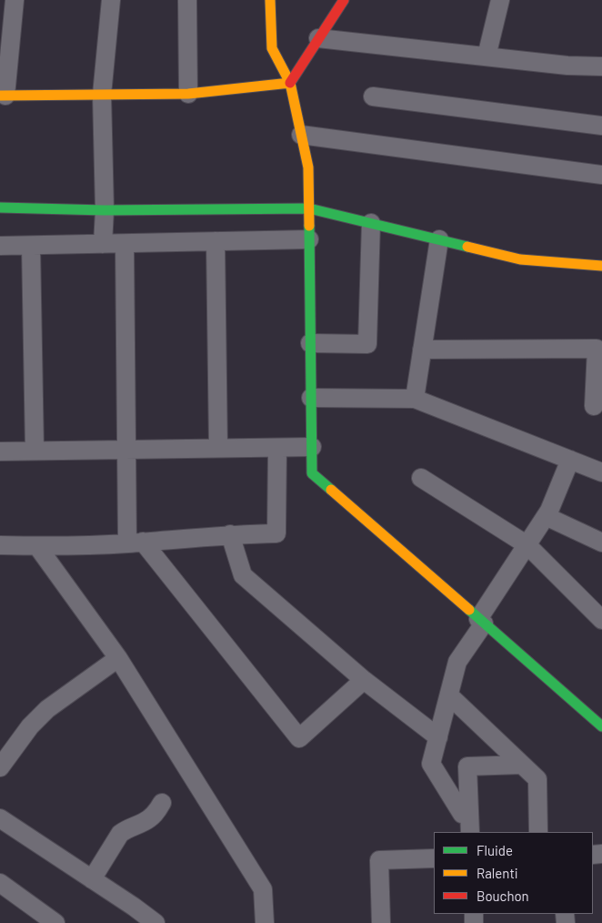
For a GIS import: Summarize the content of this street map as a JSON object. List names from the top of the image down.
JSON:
{
  "legend": ["Fluide", "Ralenti", "Bouchon"]
}
